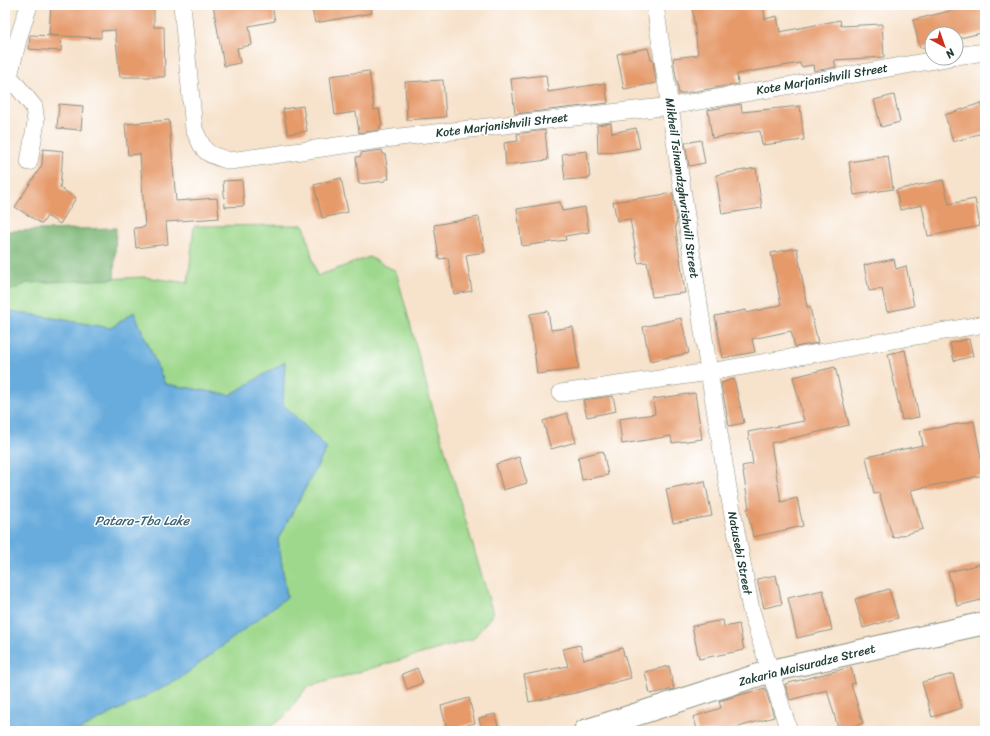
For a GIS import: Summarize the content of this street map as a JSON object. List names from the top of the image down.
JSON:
{
  "streets": {
    "street": [
      "Kote Marjanishvili Street",
      "Mikheil Tsinamdzghvrishvili Street",
      "Natusebi Street",
      "Zakaria Maisuradze Street"
    ]
  },
  "crossings": [
    ["Kote Marjanishvili Street", "Mikheil Tsinamdzghvrishvili Street"],
    ["Mikheil Tsinamdzghvrishvili Street", "Natusebi Street"],
    ["Natusebi Street", "Zakaria Maisuradze Street"]
  ],
  "water": ["Patara-Tba Lake"],
  "north": "bottom right"
}
